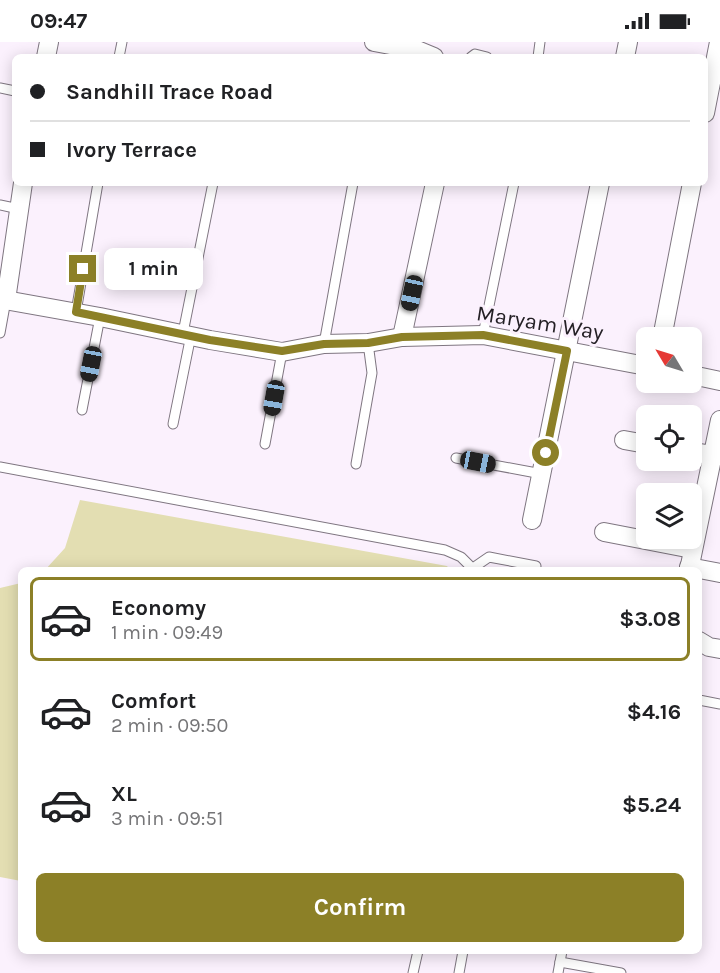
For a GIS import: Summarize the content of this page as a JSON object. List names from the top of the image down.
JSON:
{
  "streets": {
    "street": ["Maryam Way"]
  },
  "north": "top left",
  "page": {
    "status": "09:47",
    "banner": ["Sandhill Trace Road", "Ivory Terrace"],
    "bubble": "1 min",
    "list": [
      {
        "name": "Economy",
        "note": "1 min · 09:49",
        "value": "$3.08"
      },
      {
        "name": "Comfort",
        "note": "2 min · 09:50",
        "value": "$4.16"
      },
      {
        "name": "XL",
        "note": "3 min · 09:51",
        "value": "$5.24"
      }
    ],
    "buttons": "Confirm"
  }
}
